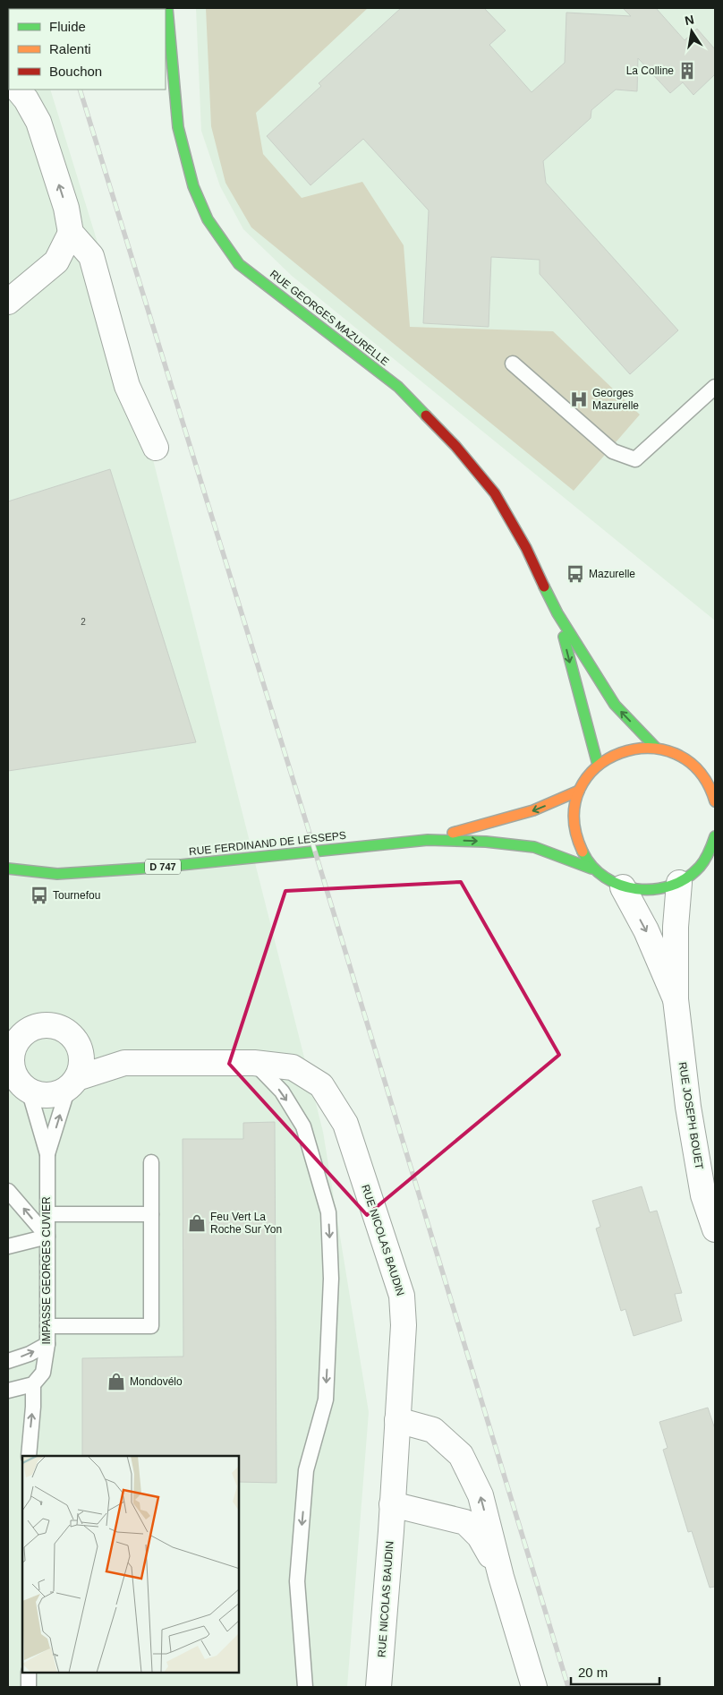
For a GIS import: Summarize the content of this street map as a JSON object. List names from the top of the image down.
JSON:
{
  "streets": {
    "main road": ["RUE GEORGES MAZURELLE", "RUE FERDINAND DE LESSEPS", "D 747"],
    "street": ["RUE JOSEPH BOUET", "RUE NICOLAS BAUDIN"],
    "lane": ["IMPASSE GEORGES CUVIER"]
  },
  "places": {
    "building": ["La Colline"],
    "hospital": ["Georges Mazurelle"],
    "bus stop": ["Mazurelle", "Tournefou"],
    "shop": ["Feu Vert La Roche Sur Yon", "Mondovélo"]
  },
  "house_numbers": ["2"],
  "legend": ["Fluide", "Ralenti", "Bouchon"],
  "scale_bar": "20 m",
  "north": "top"
}
